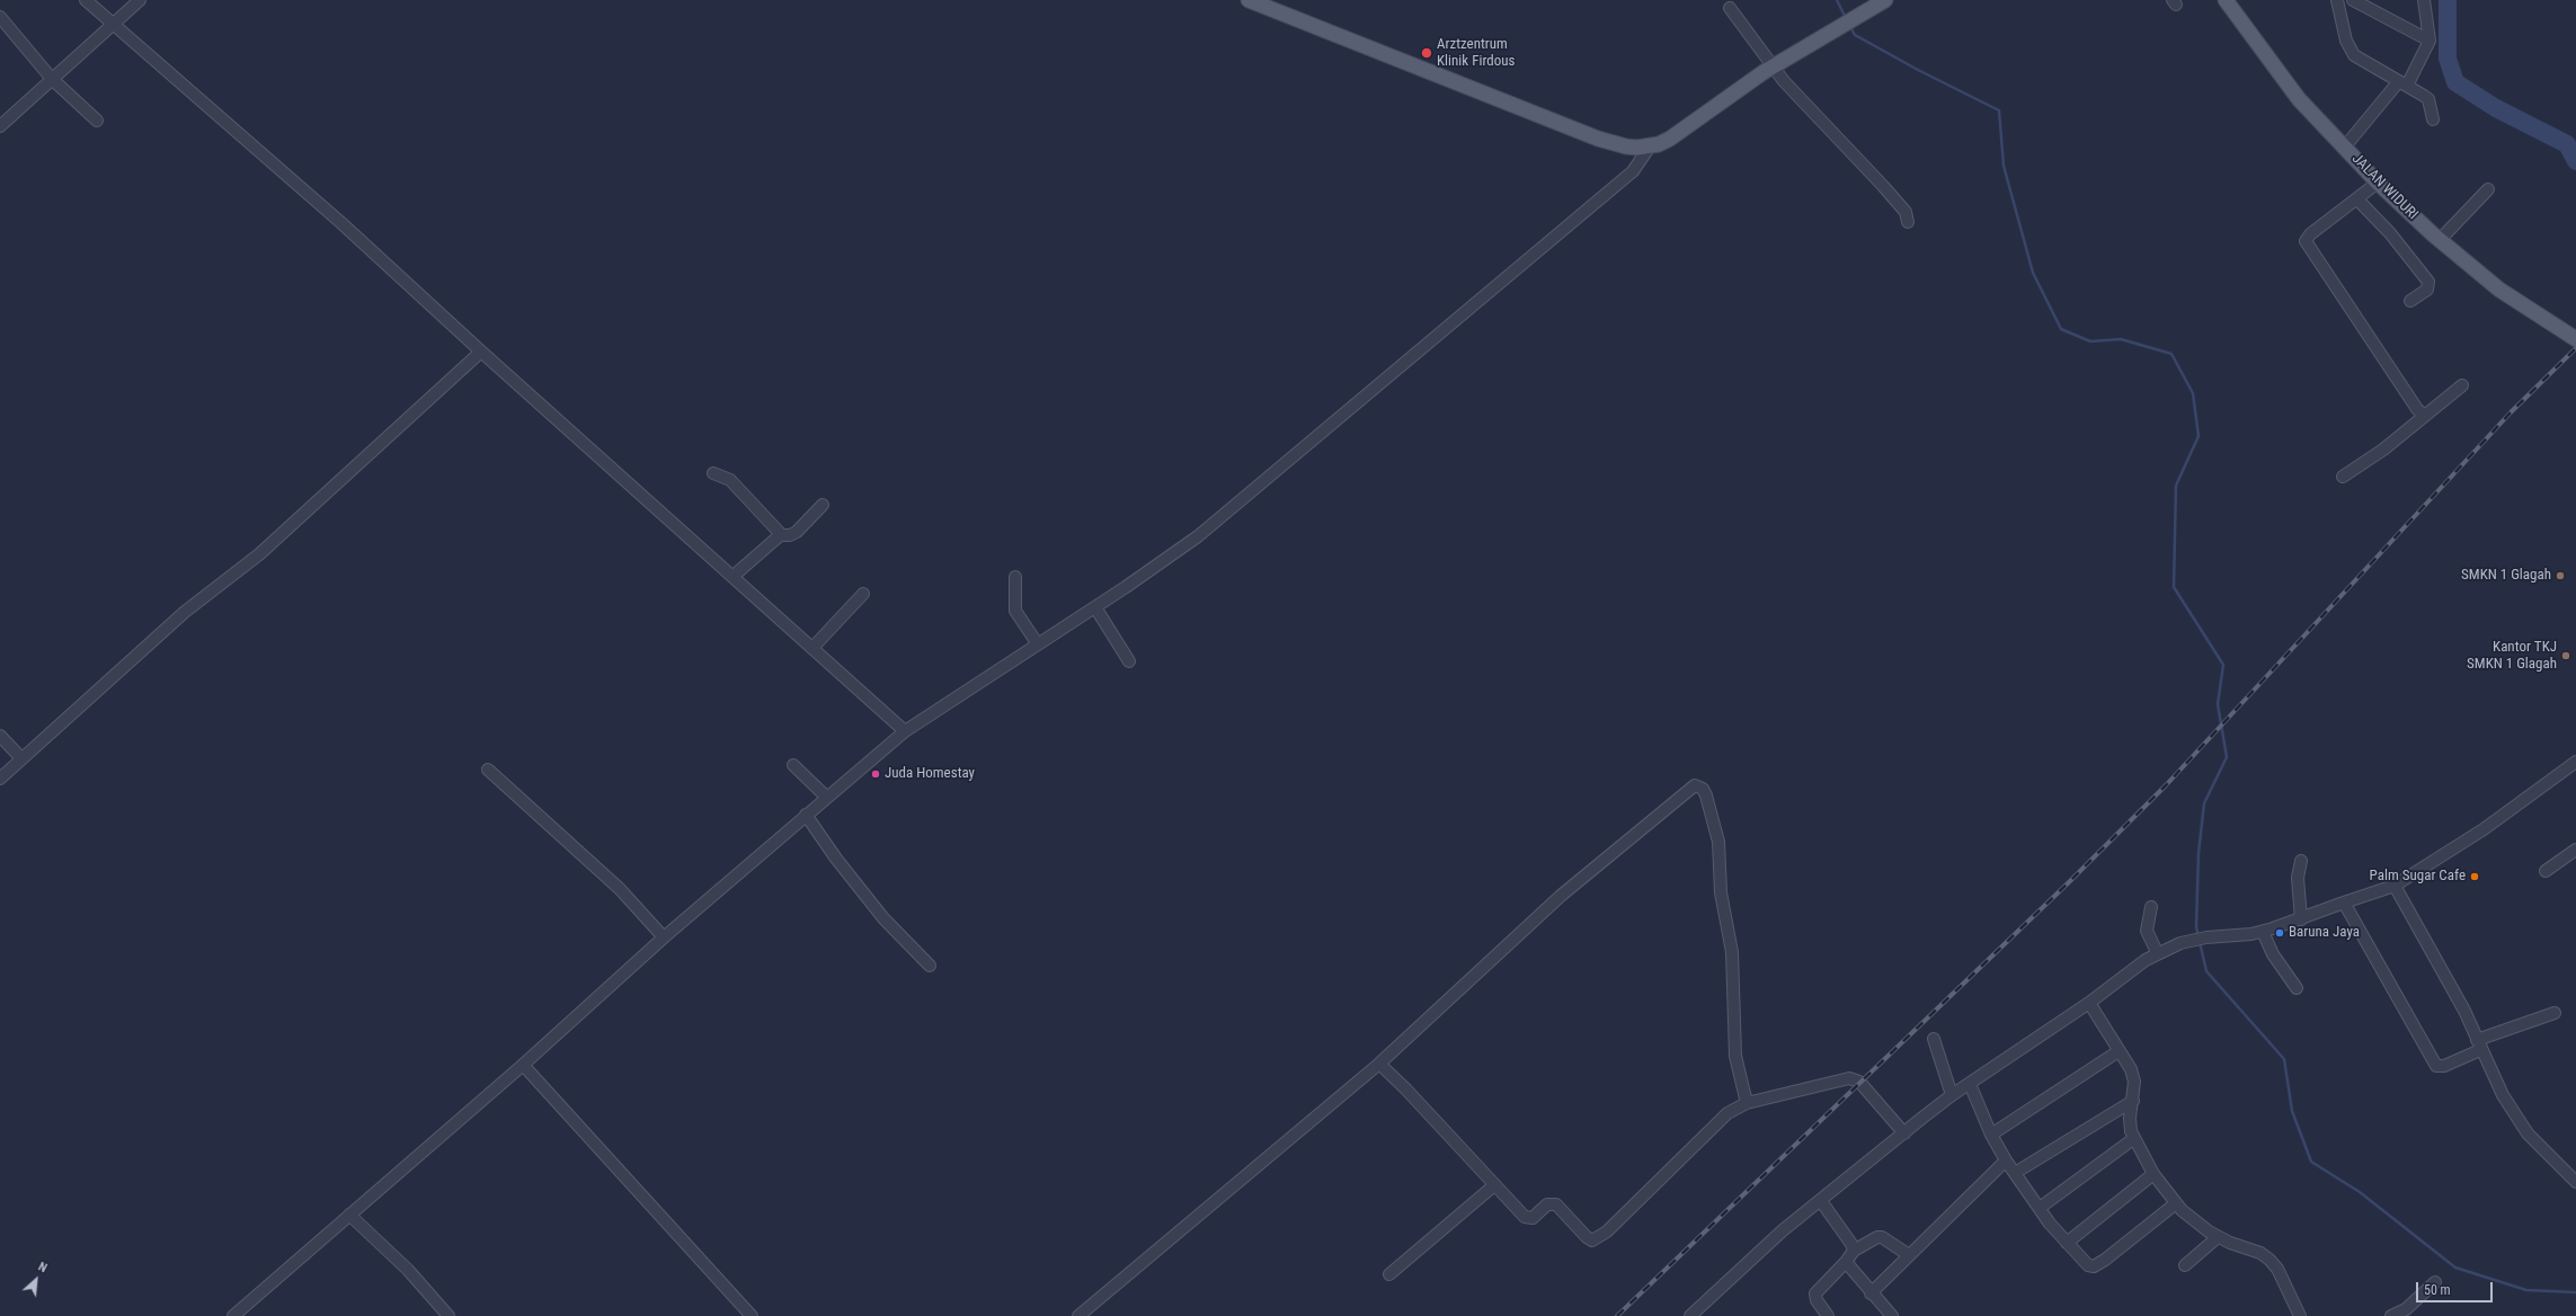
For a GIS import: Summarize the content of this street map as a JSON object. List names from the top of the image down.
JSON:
{
  "streets": {
    "main road": ["JALAN WIDURI"]
  },
  "places": [
    "Arztzentrum Klinik Firdous",
    "SMKN 1 Glagah",
    "Kantor TKJ SMKN 1 Glagah",
    "Juda Homestay",
    "Palm Sugar Cafe",
    "Baruna Jaya"
  ],
  "scale_bar": "50 m",
  "north": "top right"
}
